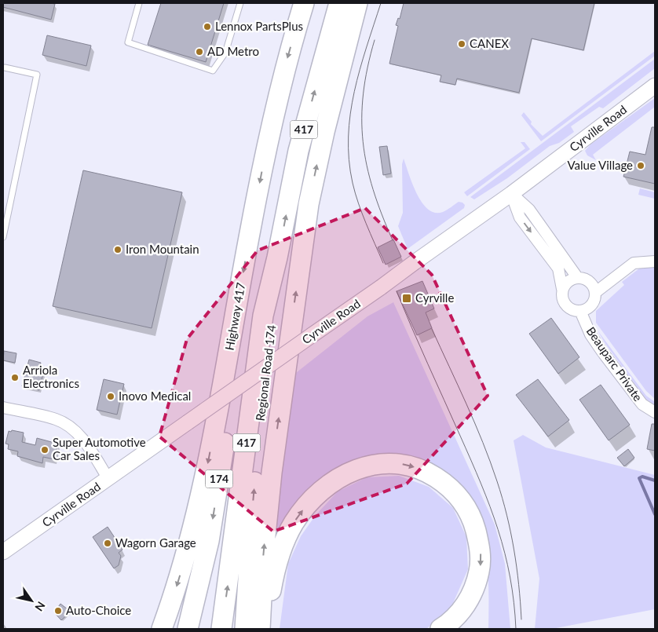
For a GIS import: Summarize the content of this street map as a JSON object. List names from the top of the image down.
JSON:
{
  "streets": {
    "highway": [
      "417",
      "Highway 417",
      "Regional Road 174",
      "174"
    ],
    "main road": ["Cyrville Road"],
    "street": ["Beauparc Private"]
  },
  "crossings": [
    ["417", "Regional Road 174"],
    ["Highway 417", "174"]
  ],
  "places": {
    "other": [
      "Lennox PartsPlus",
      "CANEX",
      "AD Metro",
      "Value Village",
      "Iron Mountain",
      "Arriola Electronics",
      "Inovo Medical",
      "Super Automotive Car Sales",
      "Wagorn Garage",
      "Auto-Choice"
    ],
    "transit": ["Cyrville"]
  },
  "north": "bottom right"
}
